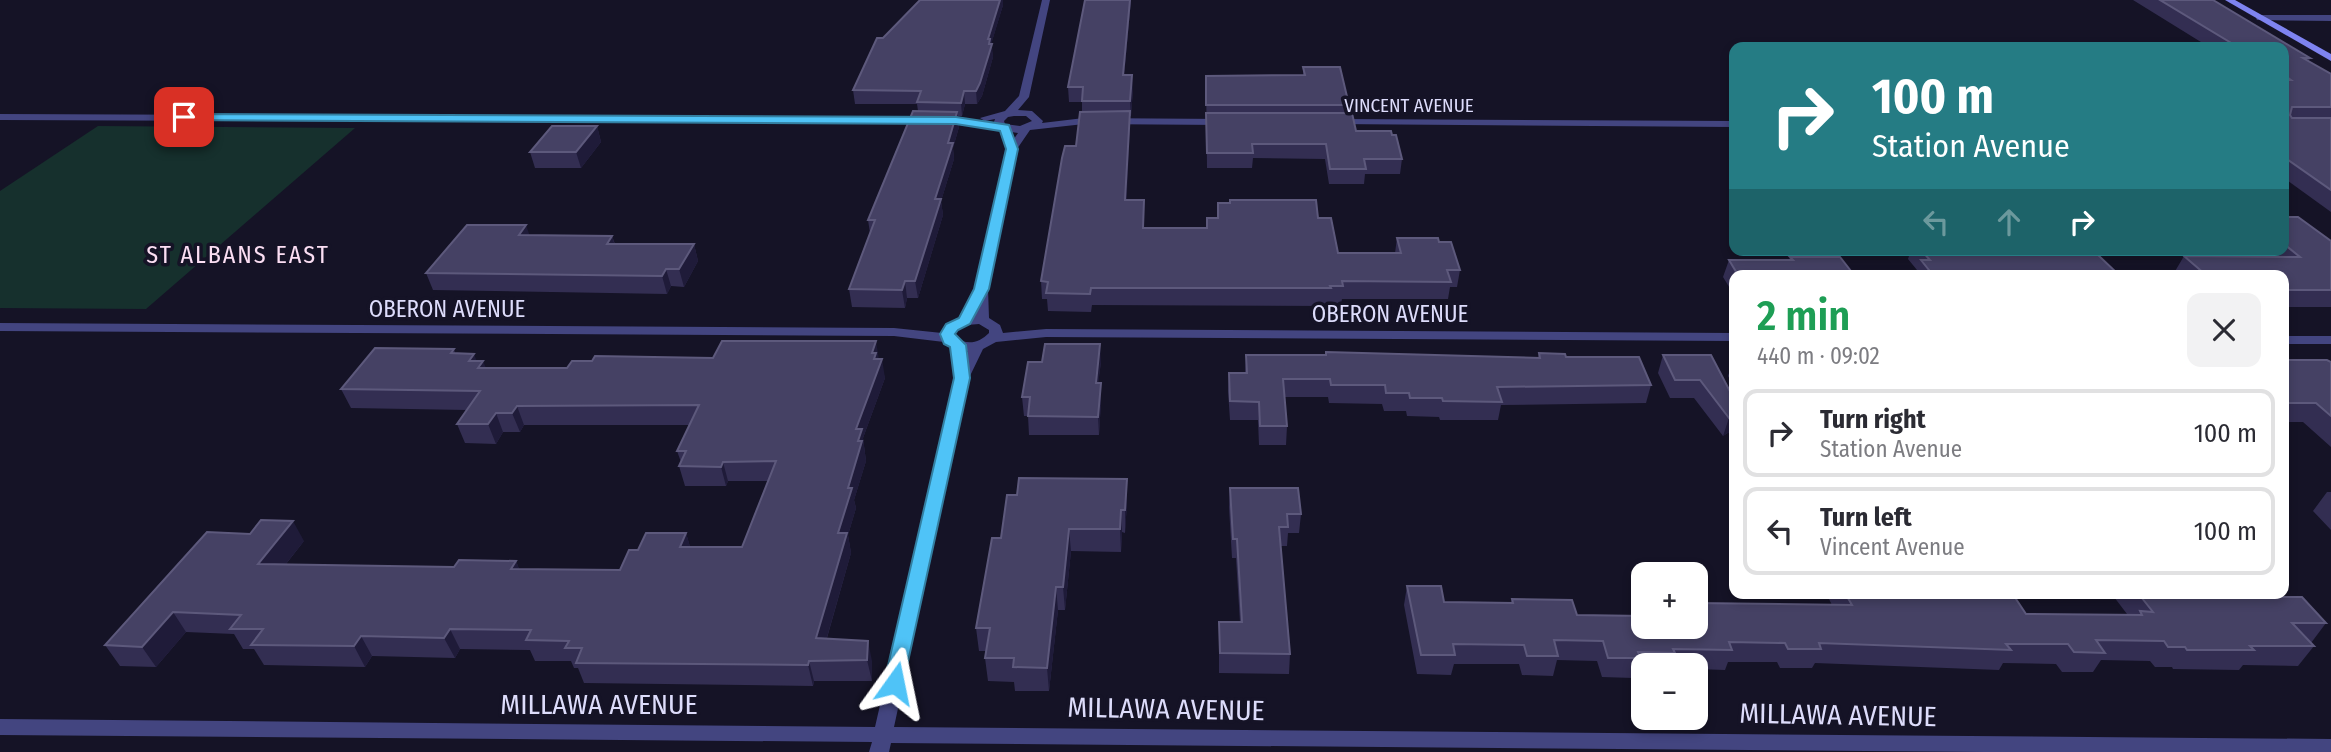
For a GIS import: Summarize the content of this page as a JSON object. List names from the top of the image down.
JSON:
{
  "streets": {
    "street": ["VINCENT AVENUE", "OBERON AVENUE", "MILLAWA AVENUE"]
  },
  "districts": ["ST ALBANS EAST"],
  "page": {
    "turn": ["100 m", "Station Avenue"],
    "heading": ["2 min", "440 m · 09:02"],
    "list": [
      {
        "name": "Turn right",
        "note": "Station Avenue",
        "value": "100 m"
      },
      {
        "name": "Turn left",
        "note": "Vincent Avenue",
        "value": "100 m"
      }
    ],
    "map_buttons": ["+", "−"]
  }
}
